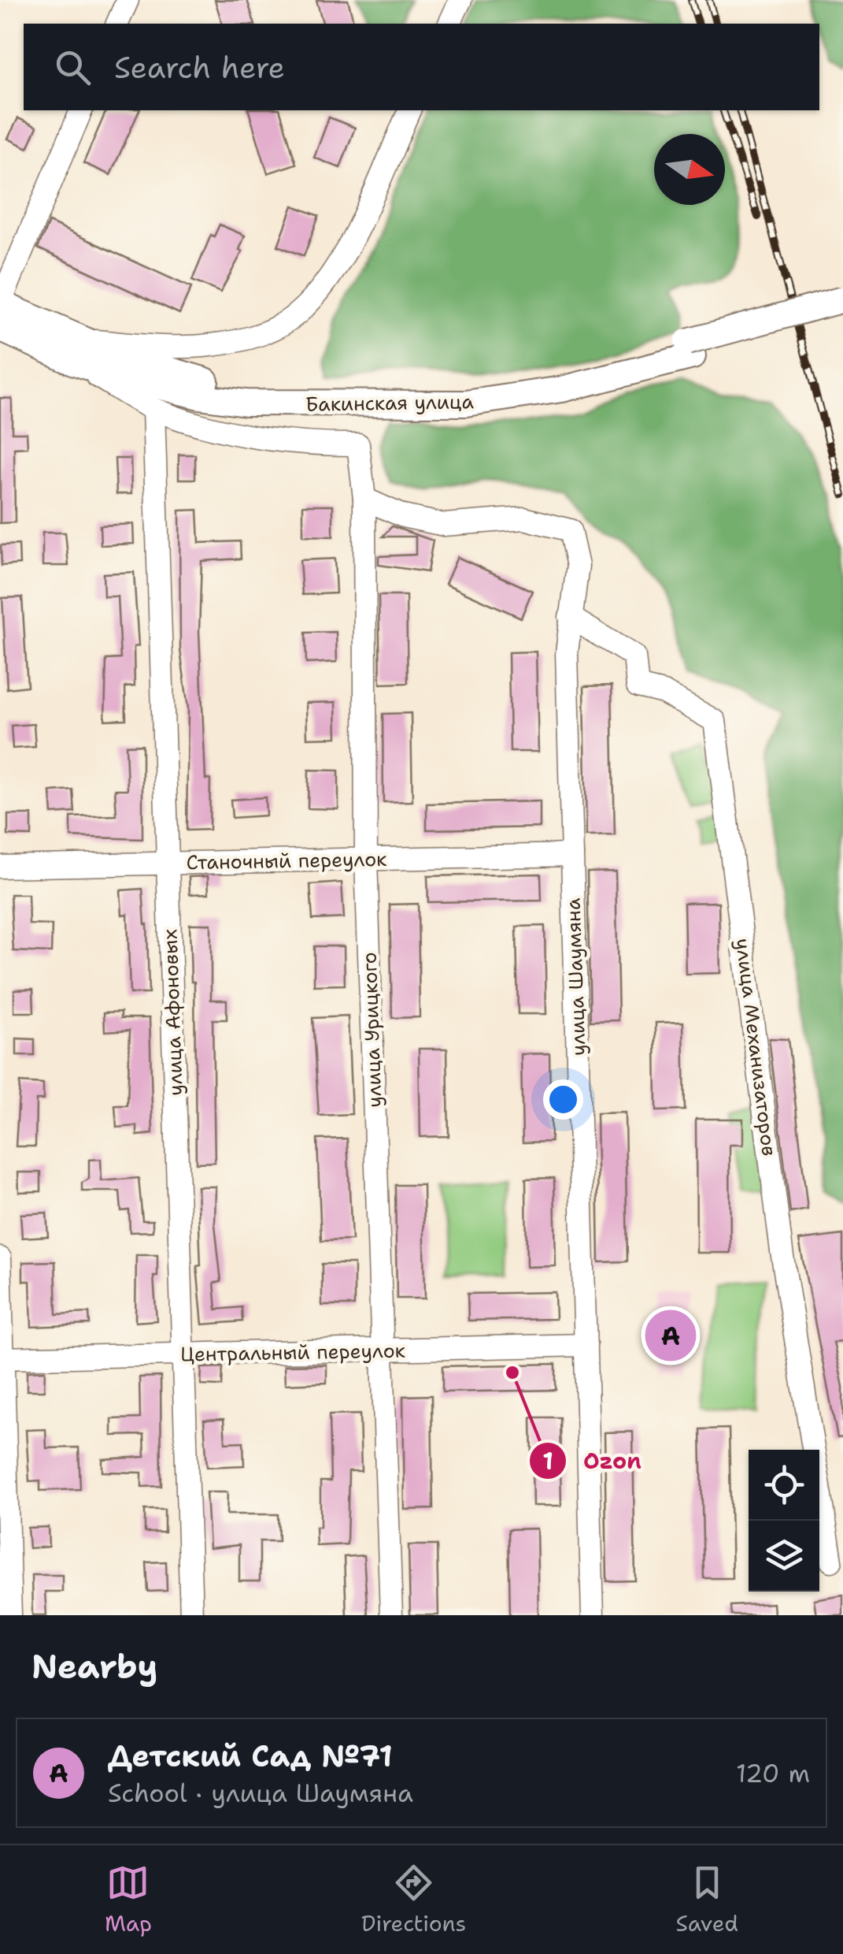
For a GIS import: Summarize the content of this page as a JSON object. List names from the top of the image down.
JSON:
{
  "streets": {
    "main road": ["Бакинская улица"],
    "street": [
      "Станочный переулок",
      "улица Шаумяна",
      "улица Афоновых",
      "улица Урицкого",
      "улица Механизаторов",
      "Центральный переулок"
    ]
  },
  "crossings": [
    ["Станочный переулок", "улица Шаумяна"],
    ["Станочный переулок", "улица Афоновых"],
    ["Станочный переулок", "улица Урицкого"],
    ["улица Шаумяна", "улица Урицкого"],
    ["улица Шаумяна", "улица Механизаторов"],
    ["улица Шаумяна", "Центральный переулок"],
    ["улица Афоновых", "улица Урицкого"],
    ["улица Афоновых", "Центральный переулок"],
    ["улица Урицкого", "Центральный переулок"]
  ],
  "places": ["Ozon"],
  "north": "right",
  "page": {
    "search": "Search here",
    "pins": "A",
    "heading": "Nearby",
    "list": [
      {
        "mark": "A",
        "name": "Детский Сад №71",
        "note": "School · улица Шаумяна",
        "value": "120 m"
      }
    ],
    "nav": ["Map", "Directions", "Saved"]
  }
}
